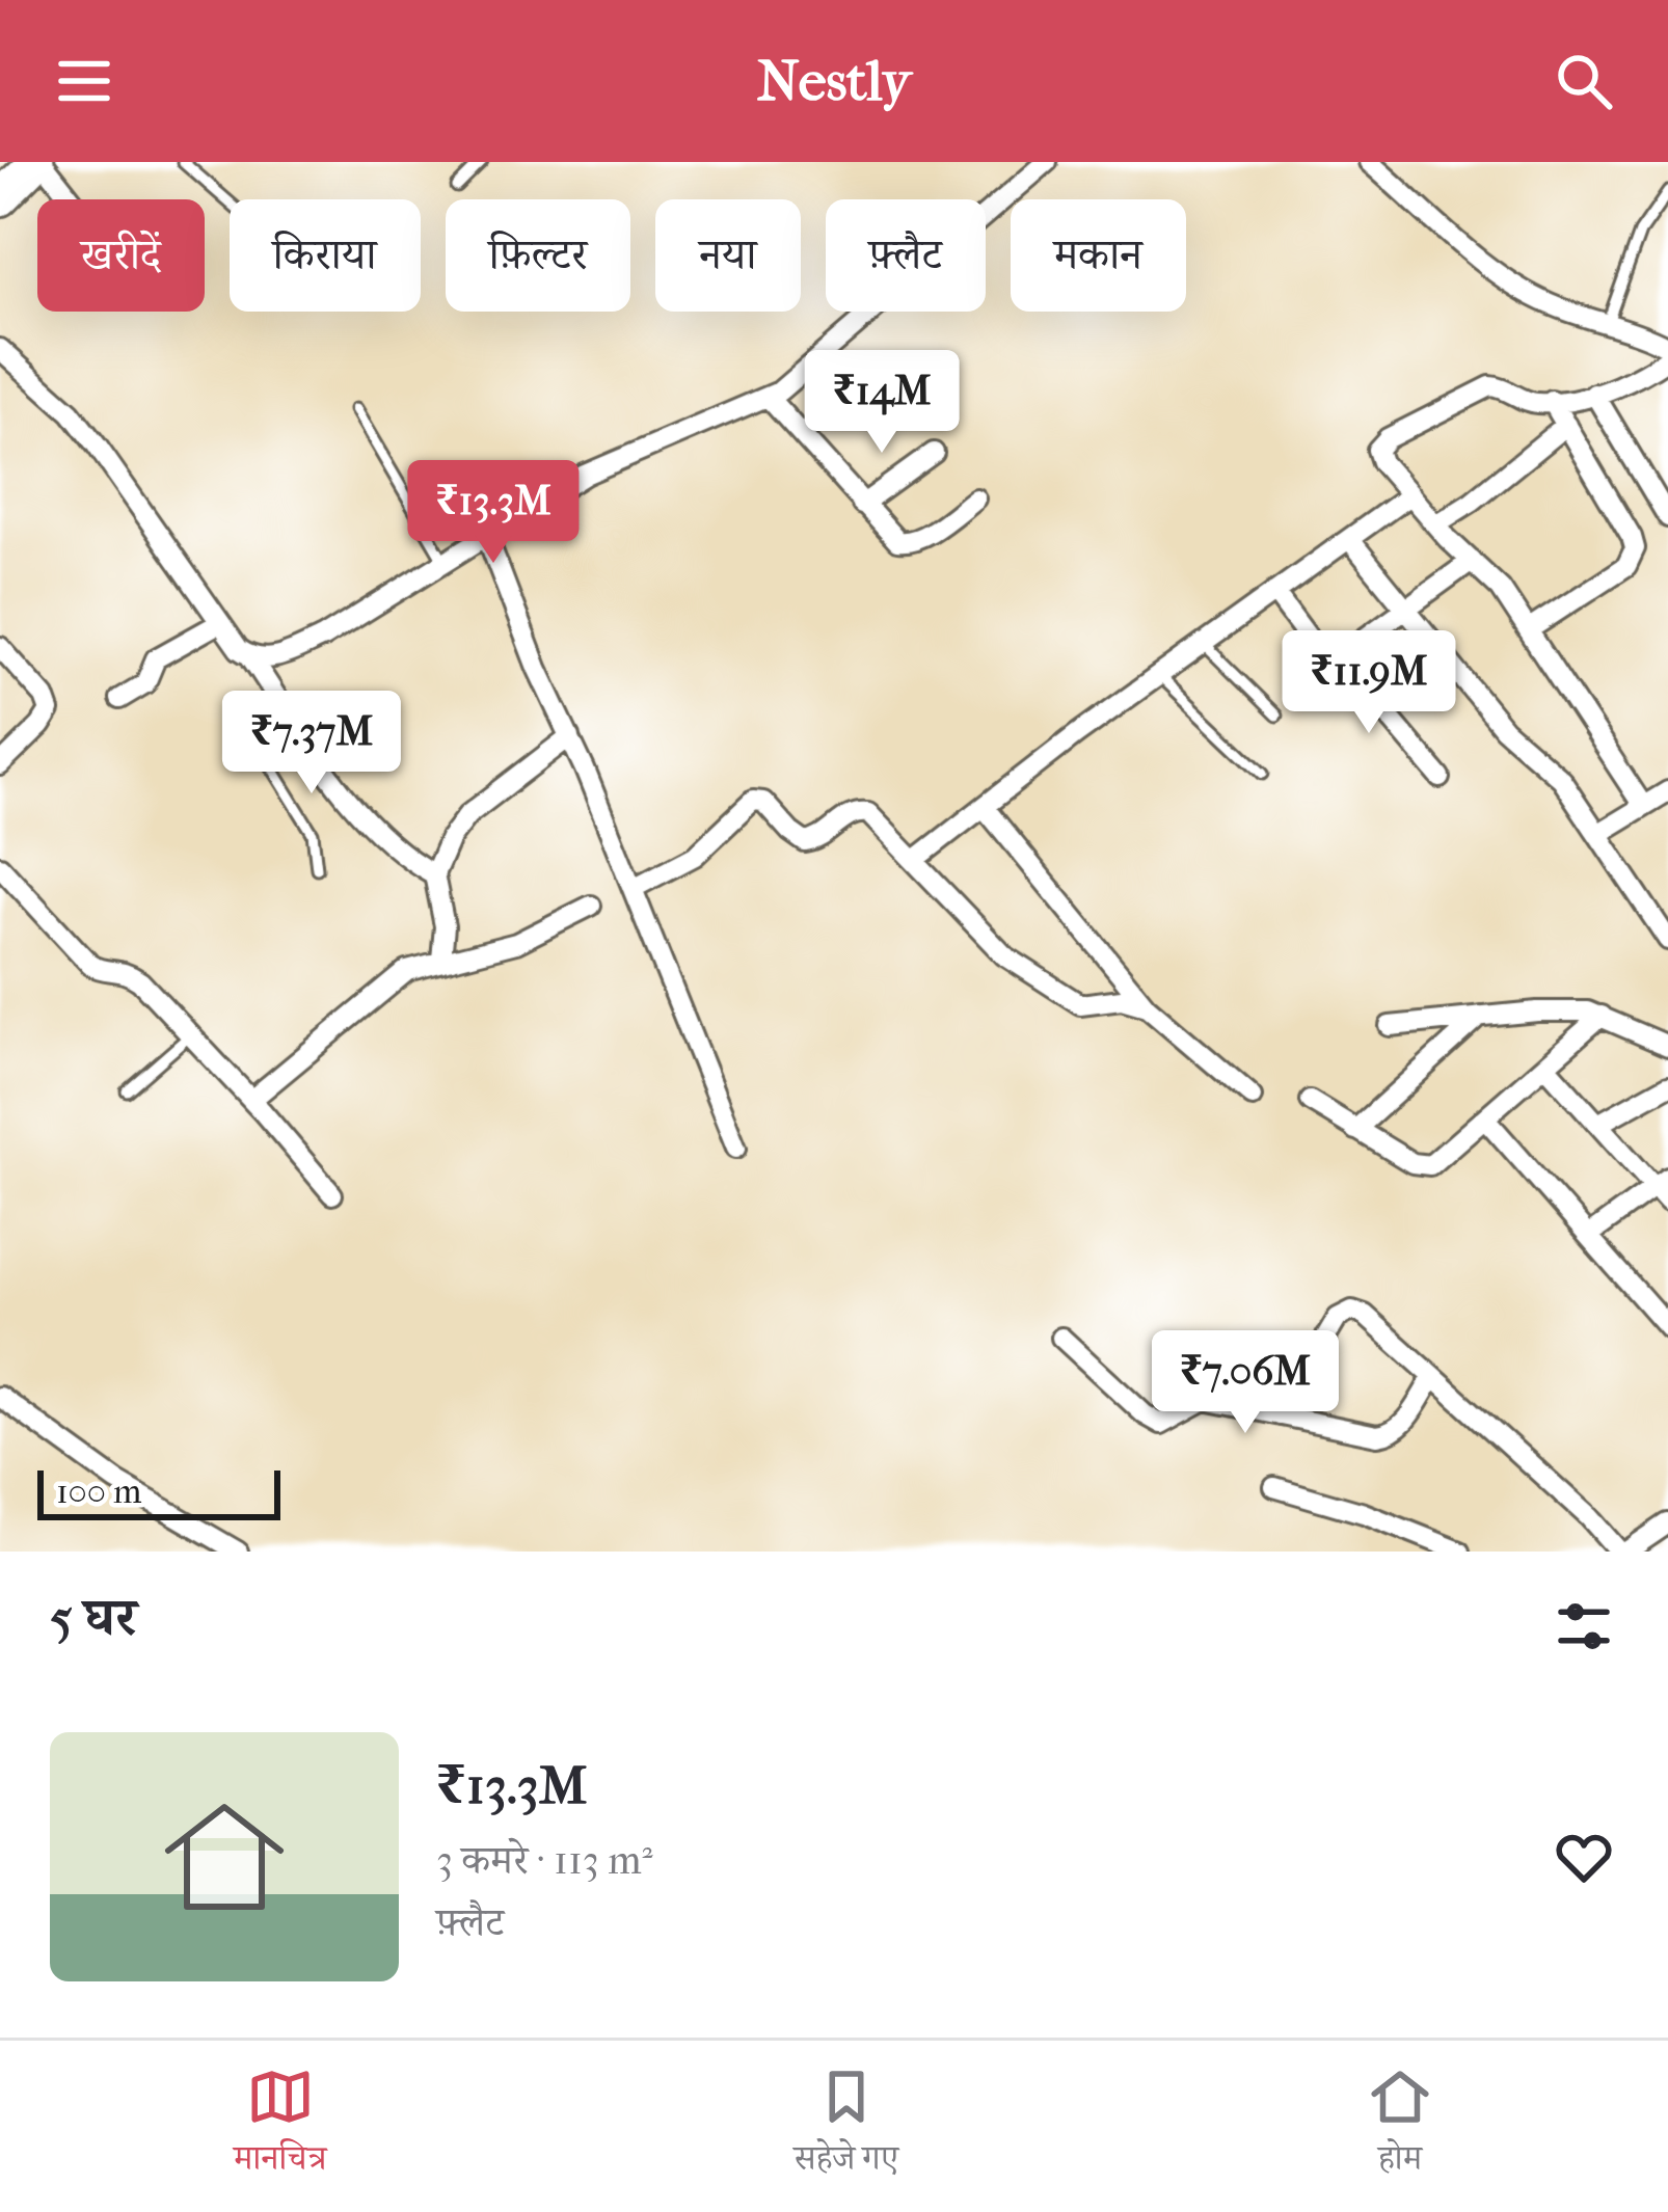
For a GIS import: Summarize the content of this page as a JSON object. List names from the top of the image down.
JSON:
{
  "scale_bar": "100 m",
  "page": {
    "header": "Nestly",
    "chip": [
      "खरीदें",
      "किराया",
      "फ़िल्टर",
      "नया",
      "फ़्लैट",
      "मकान"
    ],
    "price": [
      "₹14M",
      "₹13.3M",
      "₹11.9M",
      "₹7.37M",
      "₹7.06M"
    ],
    "scale": "100 m",
    "heading": "5 घर",
    "list": [
      {
        "name": "₹13.3M",
        "note": "3 कमरे · 113 m² · फ़्लैट"
      }
    ],
    "tabs": ["मानचित्र", "सहेजे गए", "होम"]
  }
}
